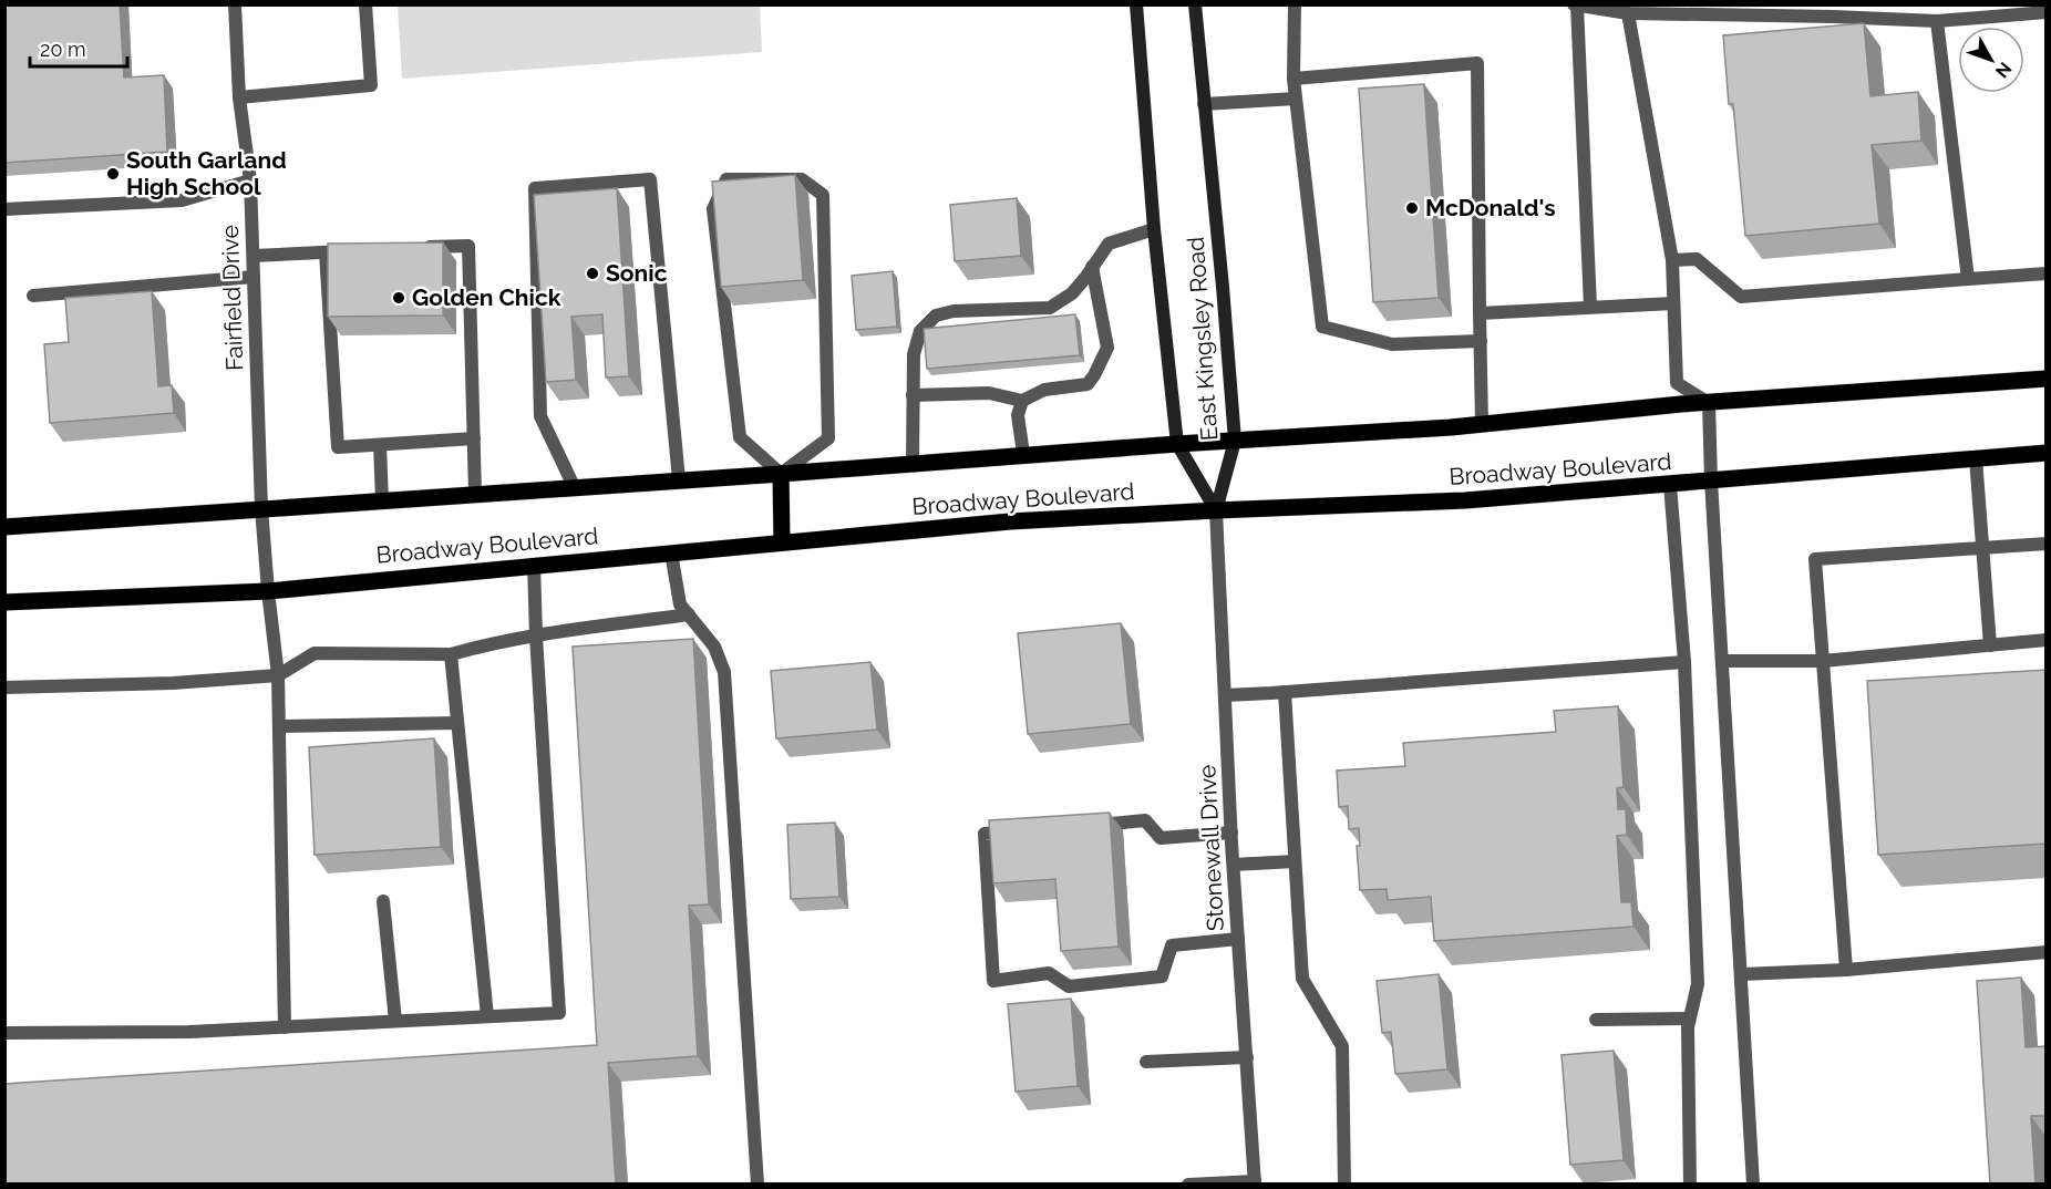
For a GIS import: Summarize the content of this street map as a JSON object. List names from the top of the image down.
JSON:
{
  "streets": {
    "main road": ["East Kingsley Road", "Broadway Boulevard"],
    "street": ["Fairfield Drive", "Stonewall Drive"]
  },
  "crossings": [
    ["Fairfield Drive", "Broadway Boulevard"],
    ["East Kingsley Road", "Broadway Boulevard"],
    ["East Kingsley Road", "Stonewall Drive"],
    ["Broadway Boulevard", "Stonewall Drive"]
  ],
  "places": [
    "South Garland High School",
    "McDonald's",
    "Sonic",
    "Golden Chick"
  ],
  "scale_bar": "20 m",
  "north": "bottom right"
}
